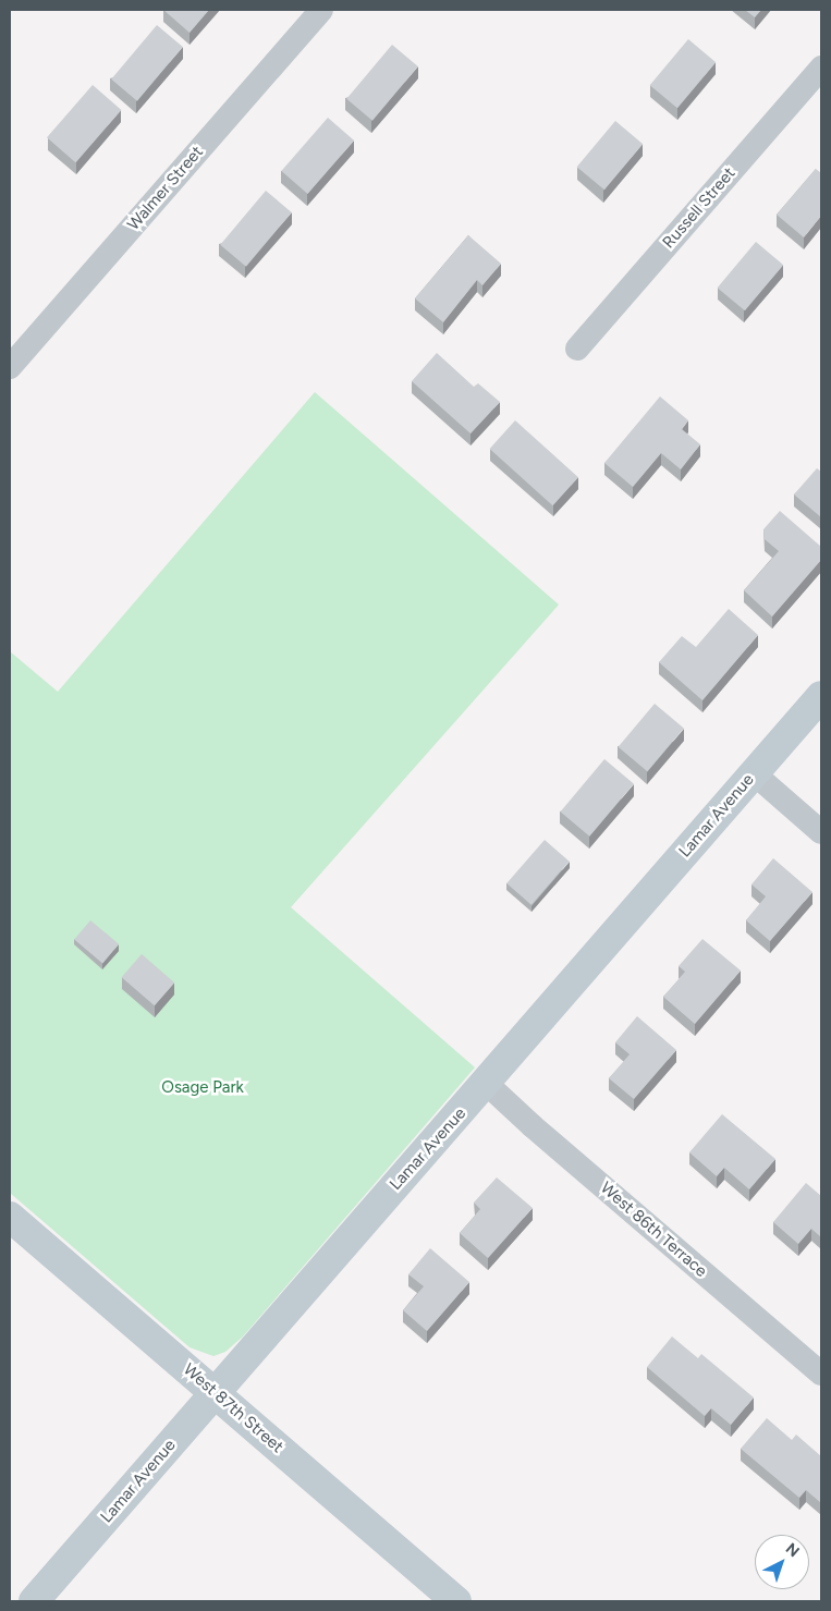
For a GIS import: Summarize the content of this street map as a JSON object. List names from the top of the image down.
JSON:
{
  "streets": {
    "street": [
      "Walmer Street",
      "Russell Street",
      "Lamar Avenue",
      "West 86th Terrace",
      "West 87th Street"
    ]
  },
  "crossings": [
    ["Lamar Avenue", "West 86th Terrace"],
    ["Lamar Avenue", "West 87th Street"]
  ],
  "parks": ["Osage Park"],
  "north": "top right"
}
